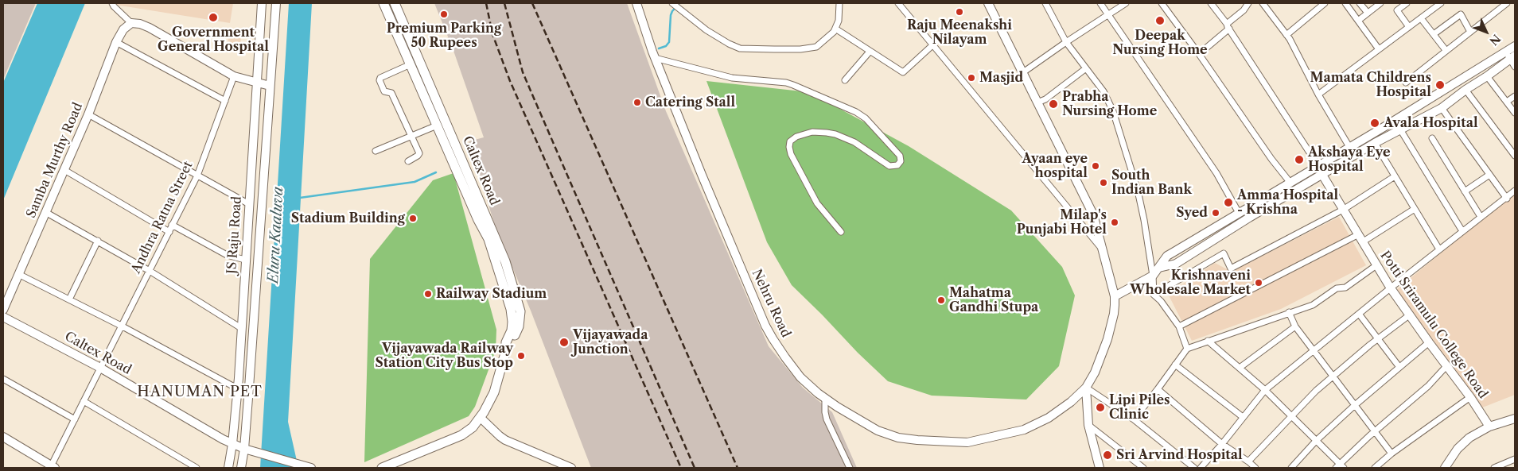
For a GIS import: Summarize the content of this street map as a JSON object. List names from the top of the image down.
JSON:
{
  "streets": {
    "main road": ["Caltex Road"],
    "street": [
      "Samba Murthy Road",
      "Andhra Ratna Street",
      "JS Raju Road",
      "Nehru Road",
      "Potti Sriramulu College Road"
    ]
  },
  "crossings": [
    ["Caltex Road", "Andhra Ratna Street"],
    ["Caltex Road", "JS Raju Road"]
  ],
  "districts": ["HANUMAN PET"],
  "water": ["Eluru Kaaluva"],
  "places": [
    "Raju Meenakshi Nilayam",
    "Premium Parking 50 Rupees",
    "Government General Hospital",
    "Deepak Nursing Home",
    "Masjid",
    "Mamata Childrens Hospital",
    "Catering Stall",
    "Prabha Nursing Home",
    "Avala Hospital",
    "Akshaya Eye Hospital",
    "Ayaan eye hospital",
    "South Indian Bank",
    "Amma Hospital - Krishna",
    "Syed",
    "Stadium Building",
    "Milap's Punjabi Hotel",
    "Krishnaveni Wholesale Market",
    "Railway Stadium",
    "Mahatma Gandhi Stupa",
    "Vijayawada Junction",
    "Vijayawada Railway Station City Bus Stop",
    "Lipi Piles Clinic",
    "Sri Arvind Hospital"
  ],
  "north": "bottom right"
}
